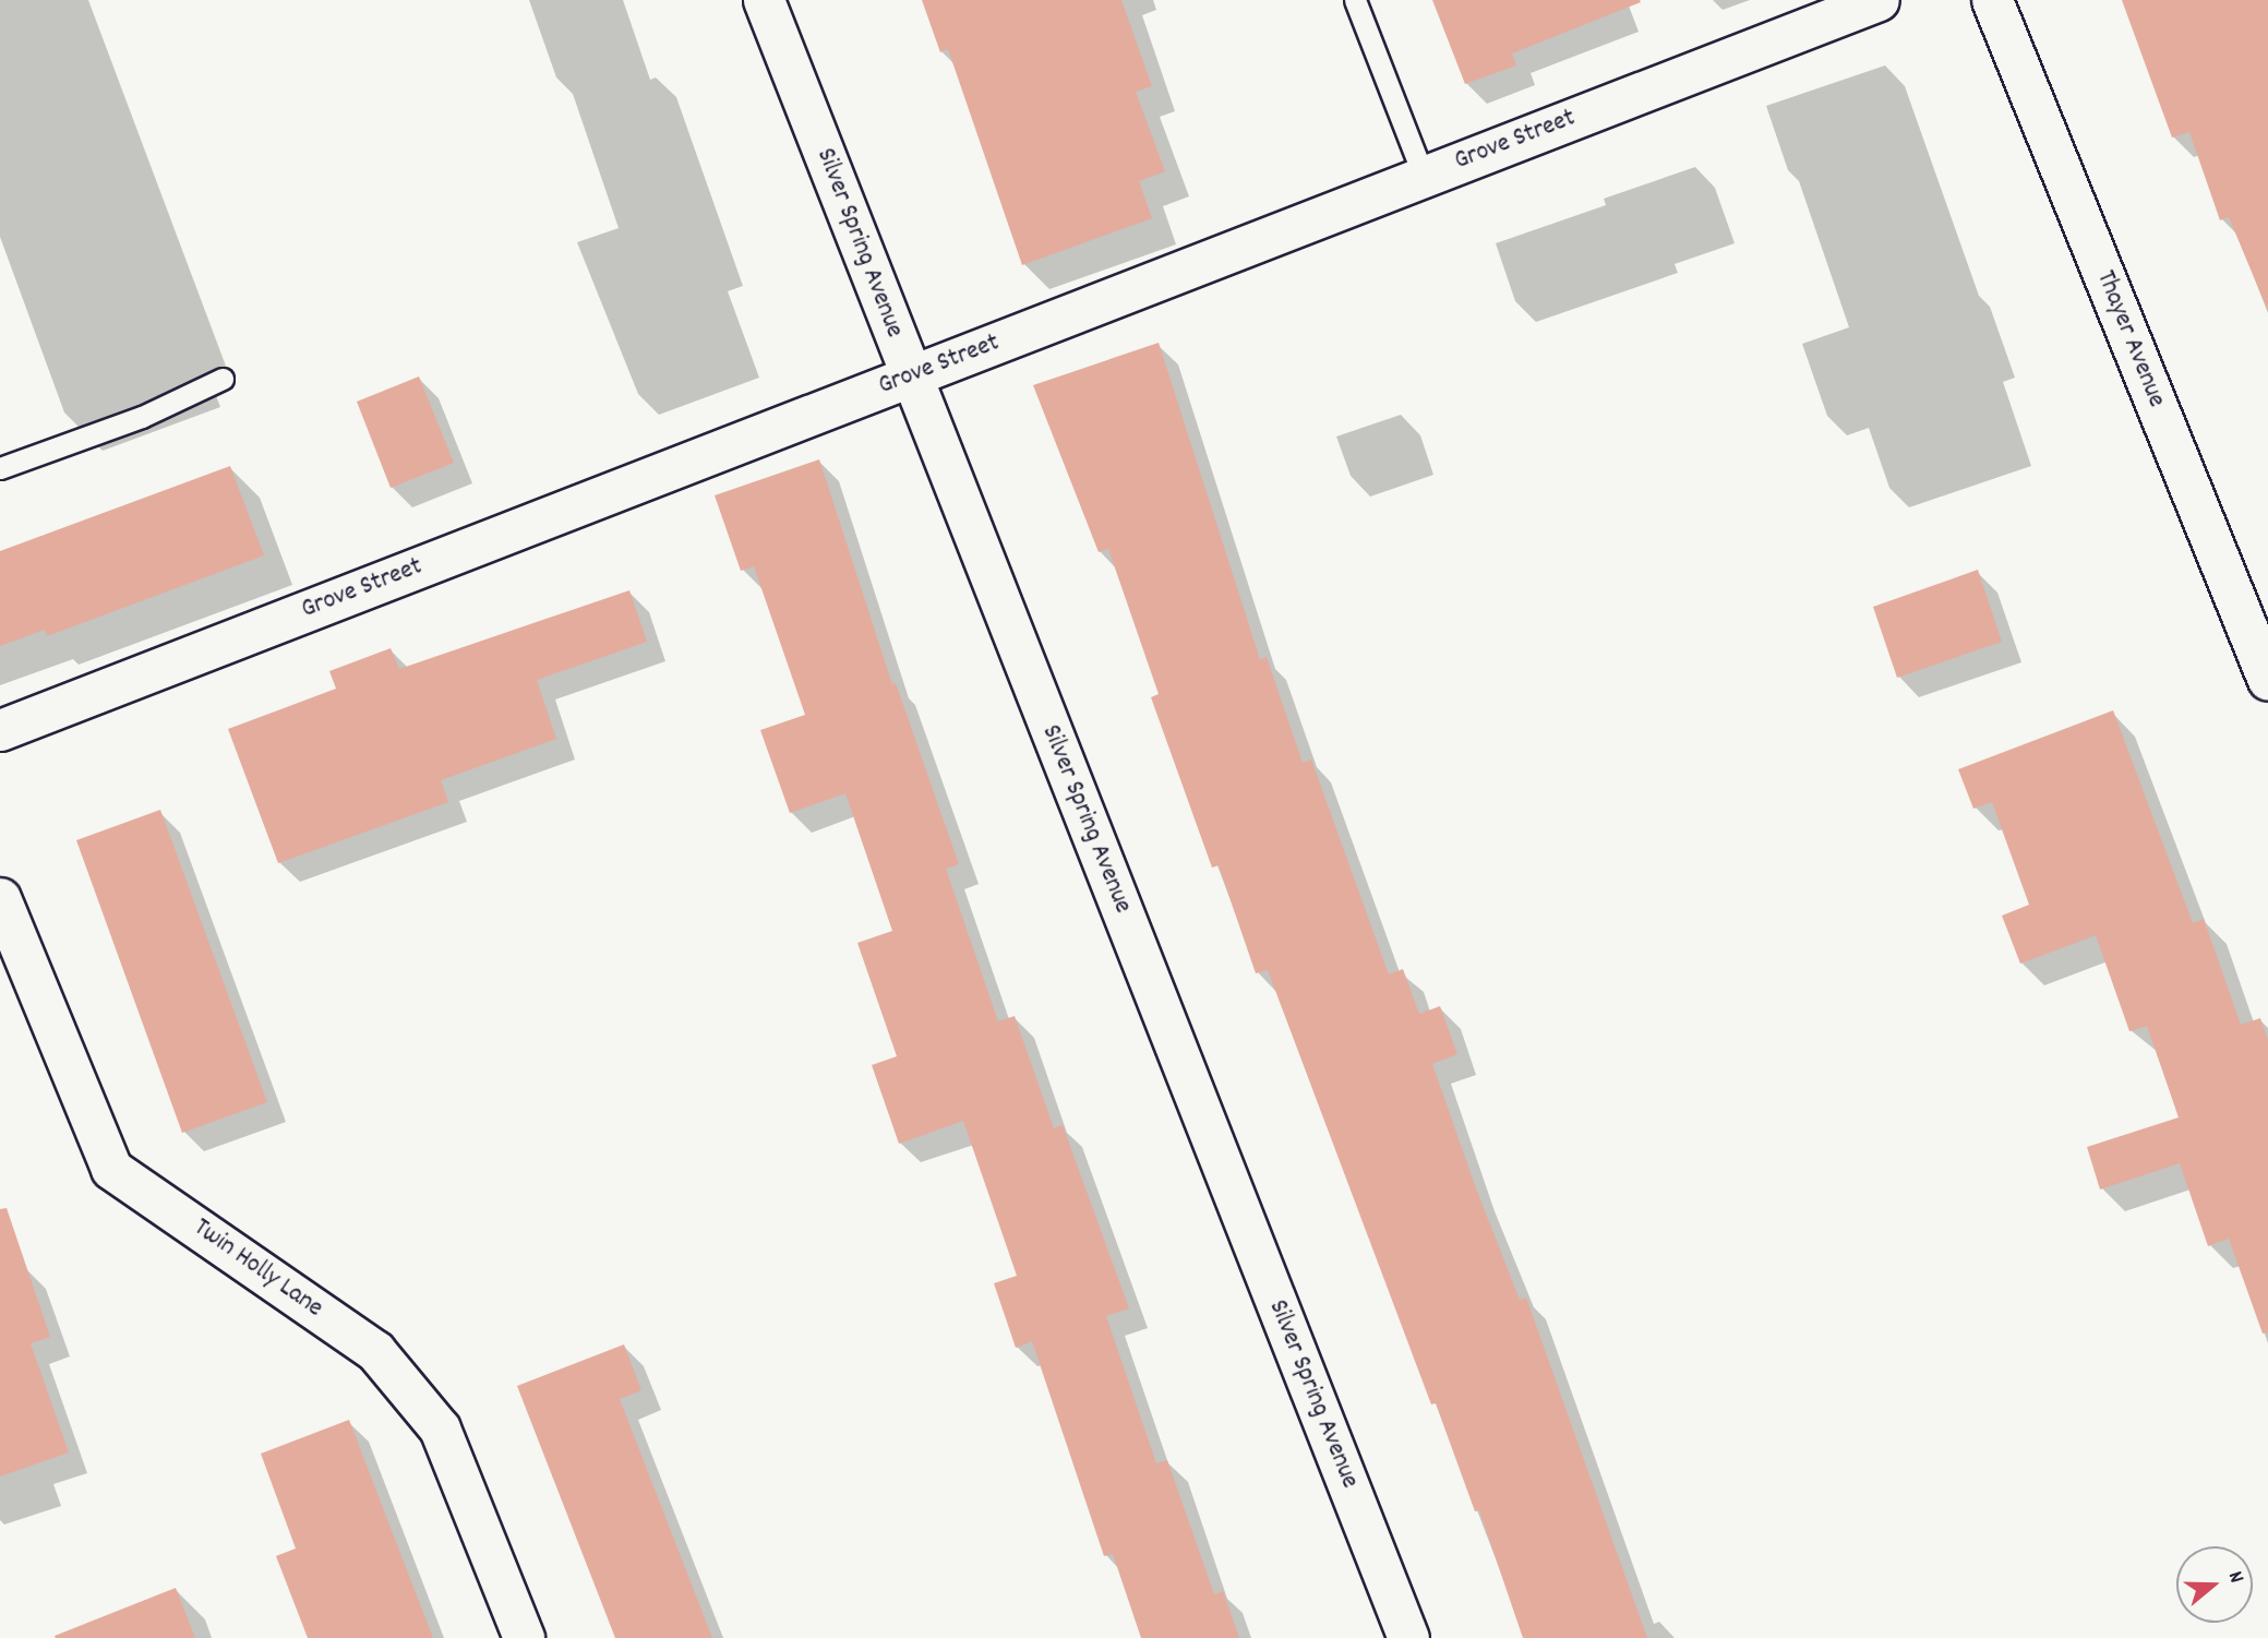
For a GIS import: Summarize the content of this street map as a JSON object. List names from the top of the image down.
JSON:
{
  "streets": {
    "street": [
      "Grove Street",
      "Silver Spring Avenue",
      "Thayer Avenue",
      "Twin Holly Lane"
    ]
  },
  "crossings": [
    ["Grove Street", "Silver Spring Avenue"]
  ],
  "north": "right"
}
